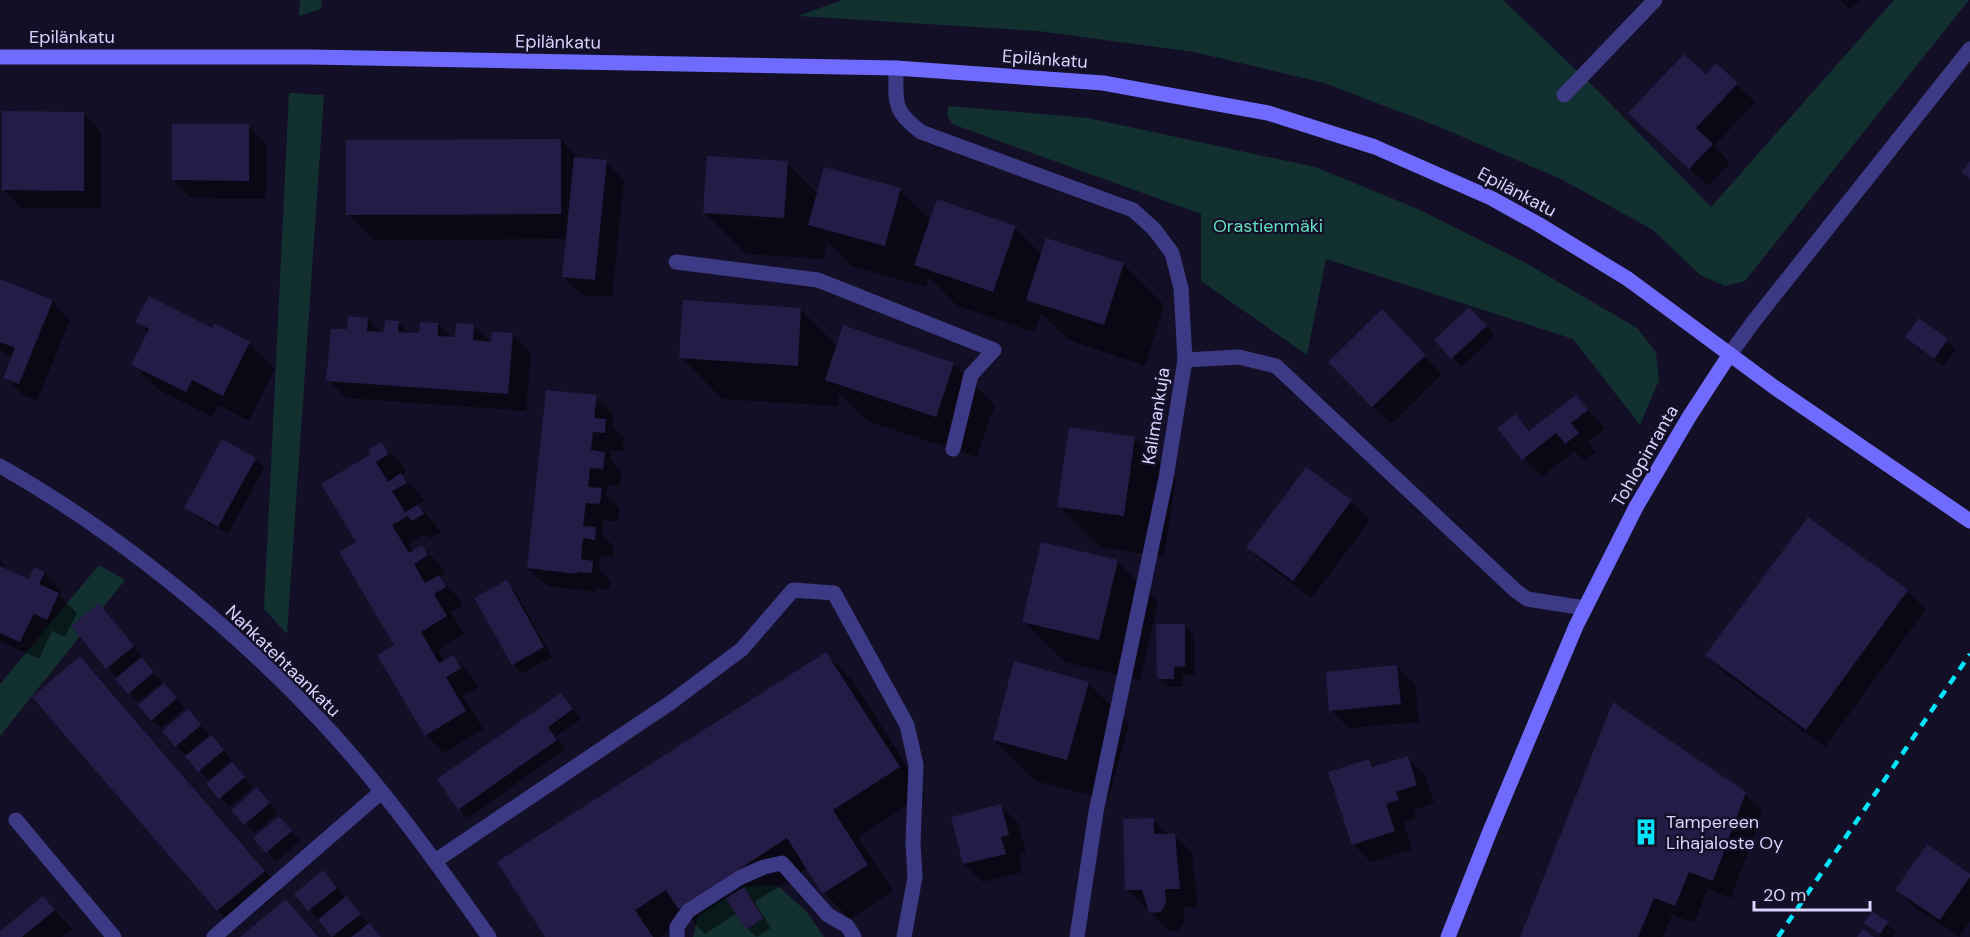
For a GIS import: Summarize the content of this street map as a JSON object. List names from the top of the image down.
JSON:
{
  "streets": {
    "street": [
      "Epilänkatu",
      "Kalimankuja",
      "Tohlopinranta",
      "Nahkatehtaankatu"
    ]
  },
  "crossings": [
    ["Epilänkatu", "Kalimankuja"],
    ["Epilänkatu", "Tohlopinranta"]
  ],
  "parks": ["Orastienmäki"],
  "places": {
    "building": ["Tampereen Lihajaloste Oy"]
  },
  "scale_bar": "20 m"
}
